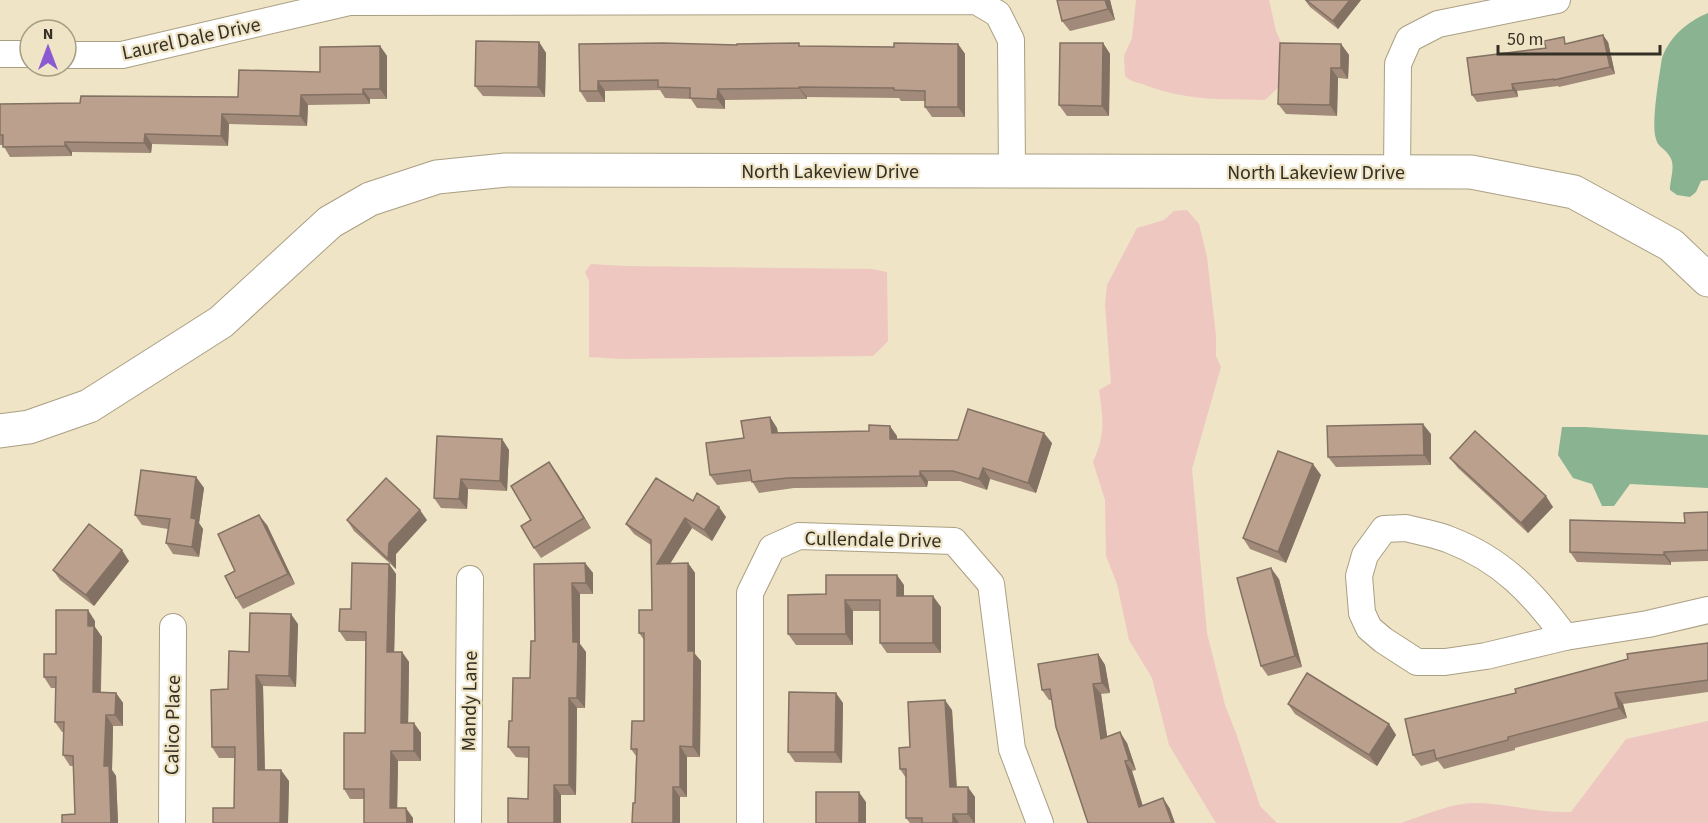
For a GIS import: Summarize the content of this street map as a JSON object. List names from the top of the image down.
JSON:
{
  "streets": {
    "street": [
      "Laurel Dale Drive",
      "North Lakeview Drive",
      "Cullendale Drive",
      "Mandy Lane",
      "Calico Place"
    ]
  },
  "crossings": [
    ["Laurel Dale Drive", "North Lakeview Drive"]
  ],
  "scale_bar": "50 m",
  "north": "top"
}
